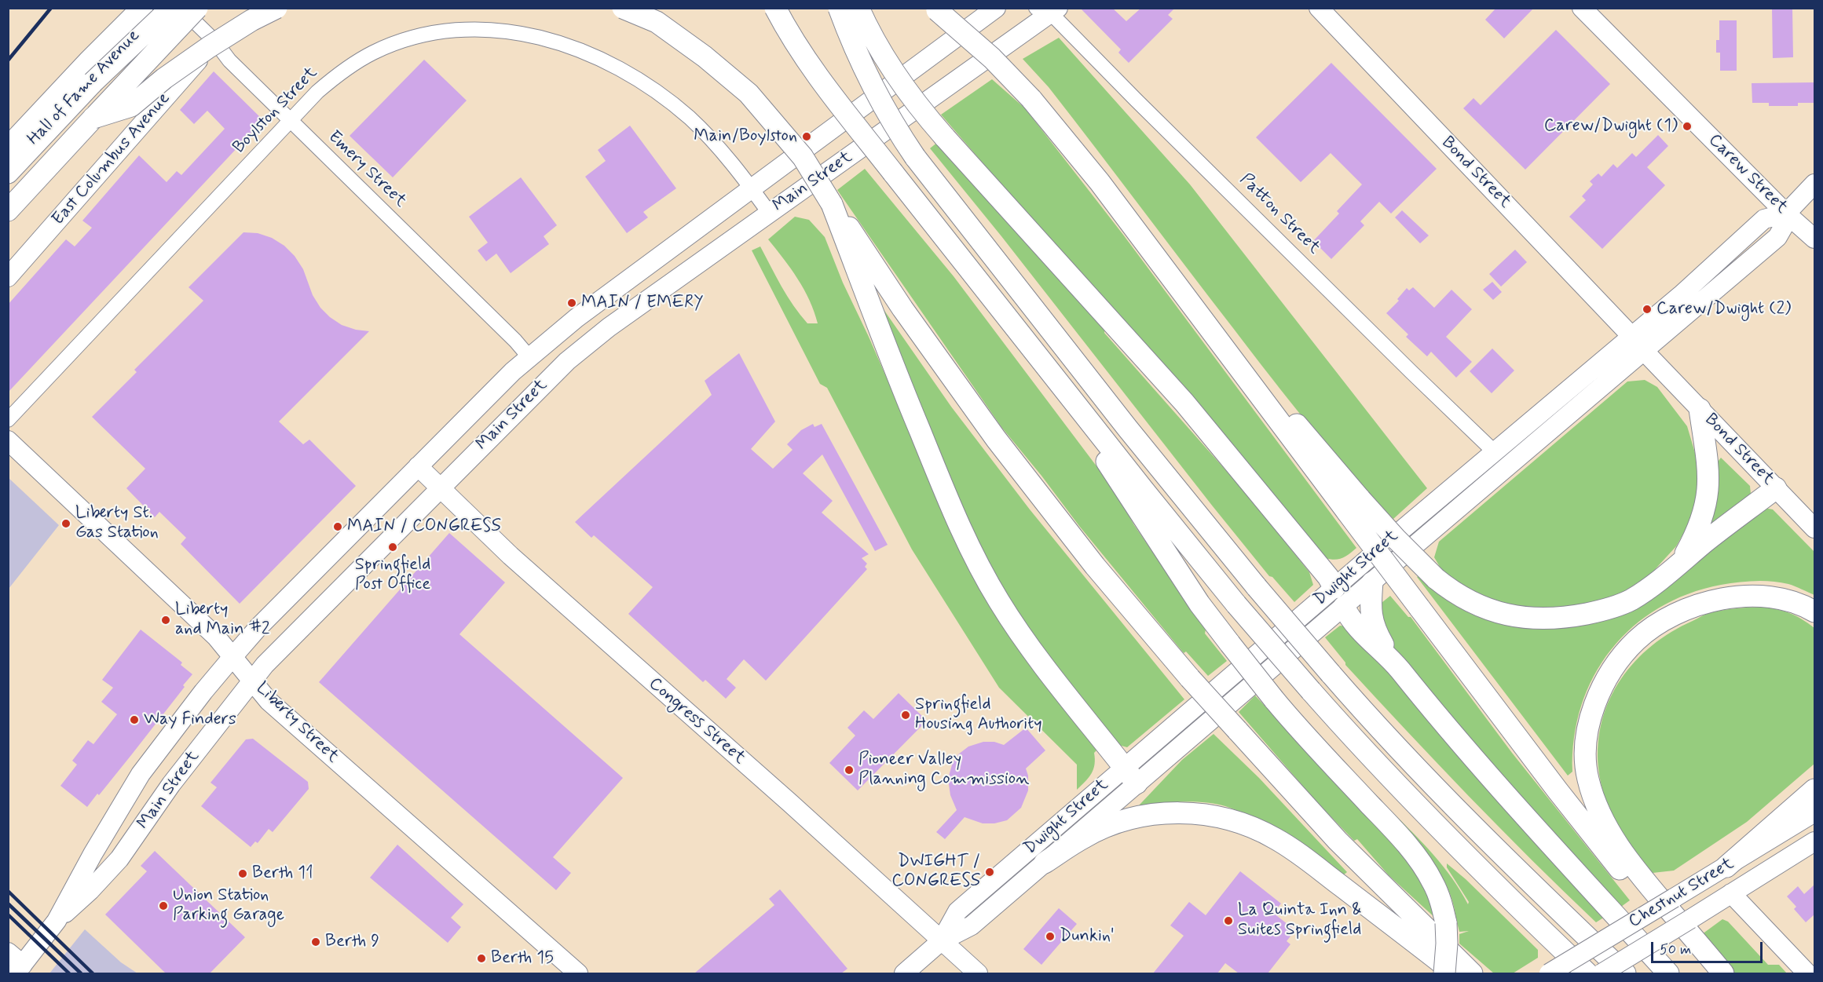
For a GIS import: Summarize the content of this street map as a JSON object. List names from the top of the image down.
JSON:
{
  "streets": {
    "main road": [
      "Hall of Fame Avenue",
      "East Columbus Avenue",
      "Bond Street",
      "Carew Street",
      "Main Street",
      "Dwight Street",
      "Congress Street",
      "Liberty Street",
      "Chestnut Street"
    ],
    "street": ["Boylston Street", "Emery Street", "Patton Street"]
  },
  "crossings": [
    ["Boylston Street", "Emery Street"],
    ["Boylston Street", "Main Street"],
    ["East Columbus Avenue", "Emery Street"],
    ["Emery Street", "Main Street"],
    ["Bond Street", "Dwight Street"],
    ["Carew Street", "Dwight Street"],
    ["Main Street", "Patton Street"],
    ["Main Street", "Congress Street"],
    ["Main Street", "Liberty Street"],
    ["Patton Street", "Dwight Street"],
    ["Dwight Street", "Congress Street"]
  ],
  "places": [
    "Carew/Dwight (1)",
    "Main/Boylston",
    "MAIN / EMERY",
    "Carew/Dwight (2)",
    "Liberty St. Gas Station",
    "MAIN / CONGRESS",
    "Springfield Post Office",
    "Liberty and Main #2",
    "Springfield Housing Authority",
    "Way Finders",
    "Pioneer Valley Planning Commission",
    "DWIGHT / CONGRESS",
    "Berth 11",
    "Union Station Parking Garage",
    "La Quinta Inn & Suites Springfield",
    "Dunkin'",
    "Berth 9",
    "Berth 15"
  ],
  "scale_bar": "50 m"
}
